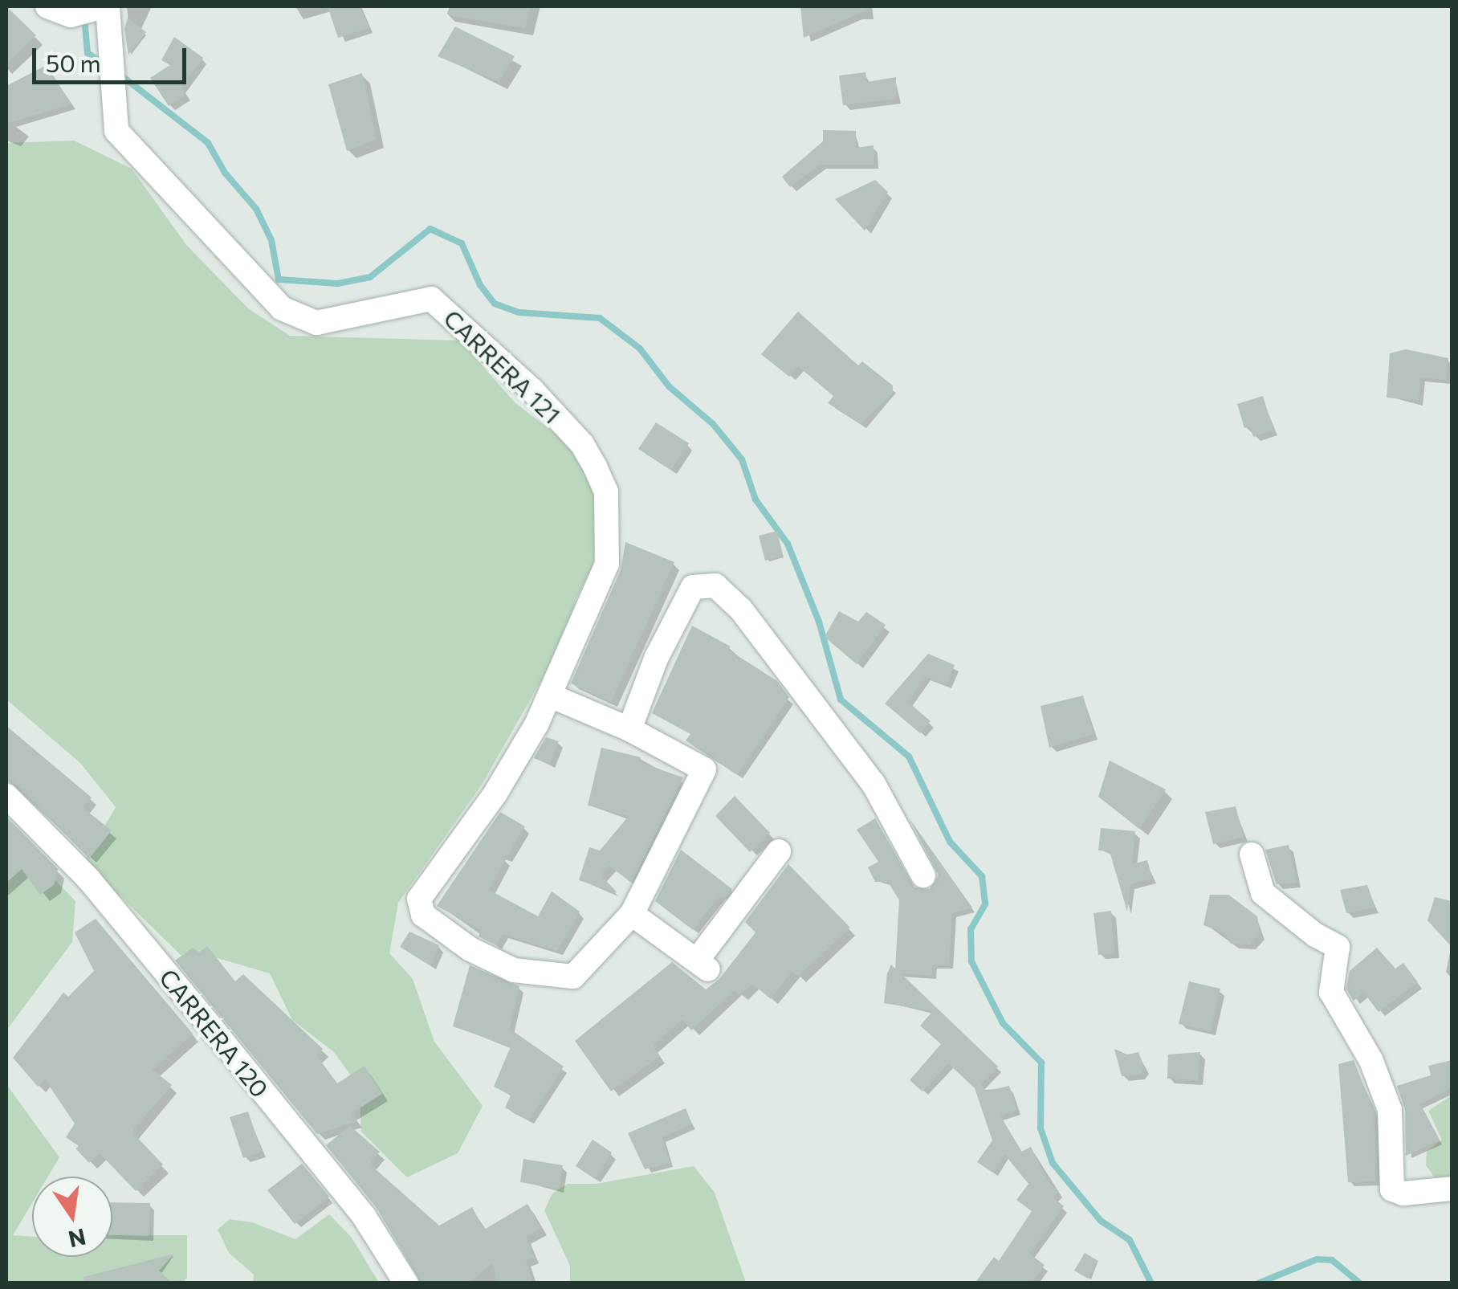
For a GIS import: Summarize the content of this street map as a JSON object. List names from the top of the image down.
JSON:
{
  "streets": {
    "street": ["CARRERA 121", "CARRERA 120"]
  },
  "scale_bar": "50 m",
  "north": "bottom"
}
